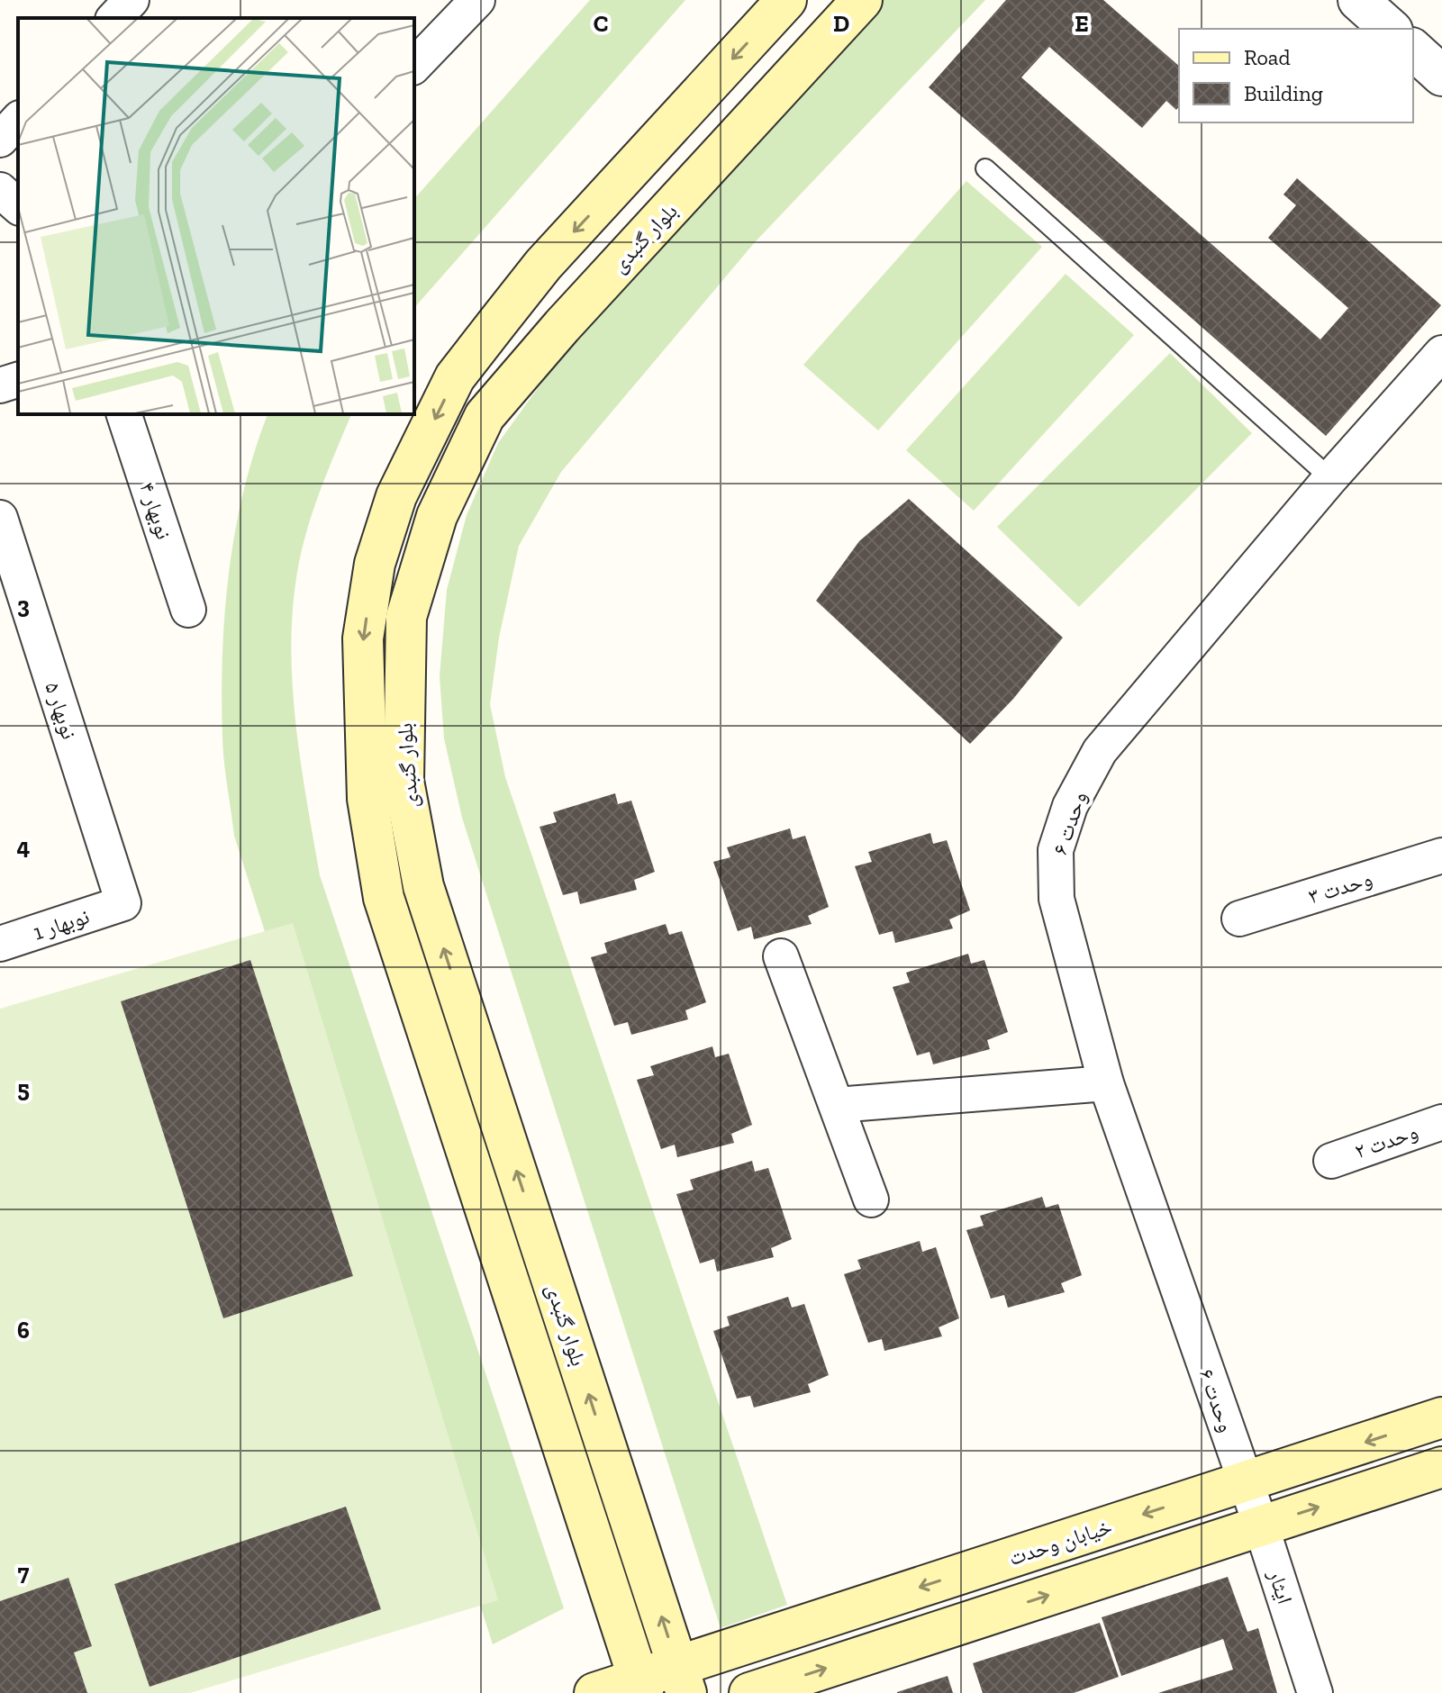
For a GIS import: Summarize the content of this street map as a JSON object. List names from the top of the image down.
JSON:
{
  "streets": {
    "main road": ["بلوار گنبدی", "خیابان وحدت"],
    "street": [
      "نوبهار ۴",
      "نوبهار ۵",
      "وحدت ۶",
      "وحدت ۳",
      "نوبهار 1",
      "وحدت ۲",
      "ایثار"
    ]
  },
  "crossings": [
    ["بلوار گنبدی", "خیابان وحدت"],
    ["نوبهار ۵", "نوبهار 1"],
    ["وحدت ۶", "خیابان وحدت"],
    ["وحدت ۶", "ایثار"],
    ["خیابان وحدت", "ایثار"]
  ],
  "legend": ["Road", "Building"],
  "grid": {
    "columns": ["C", "D", "E"],
    "rows": [
      "3",
      "4",
      "5",
      "6",
      "7"
    ]
  }
}
